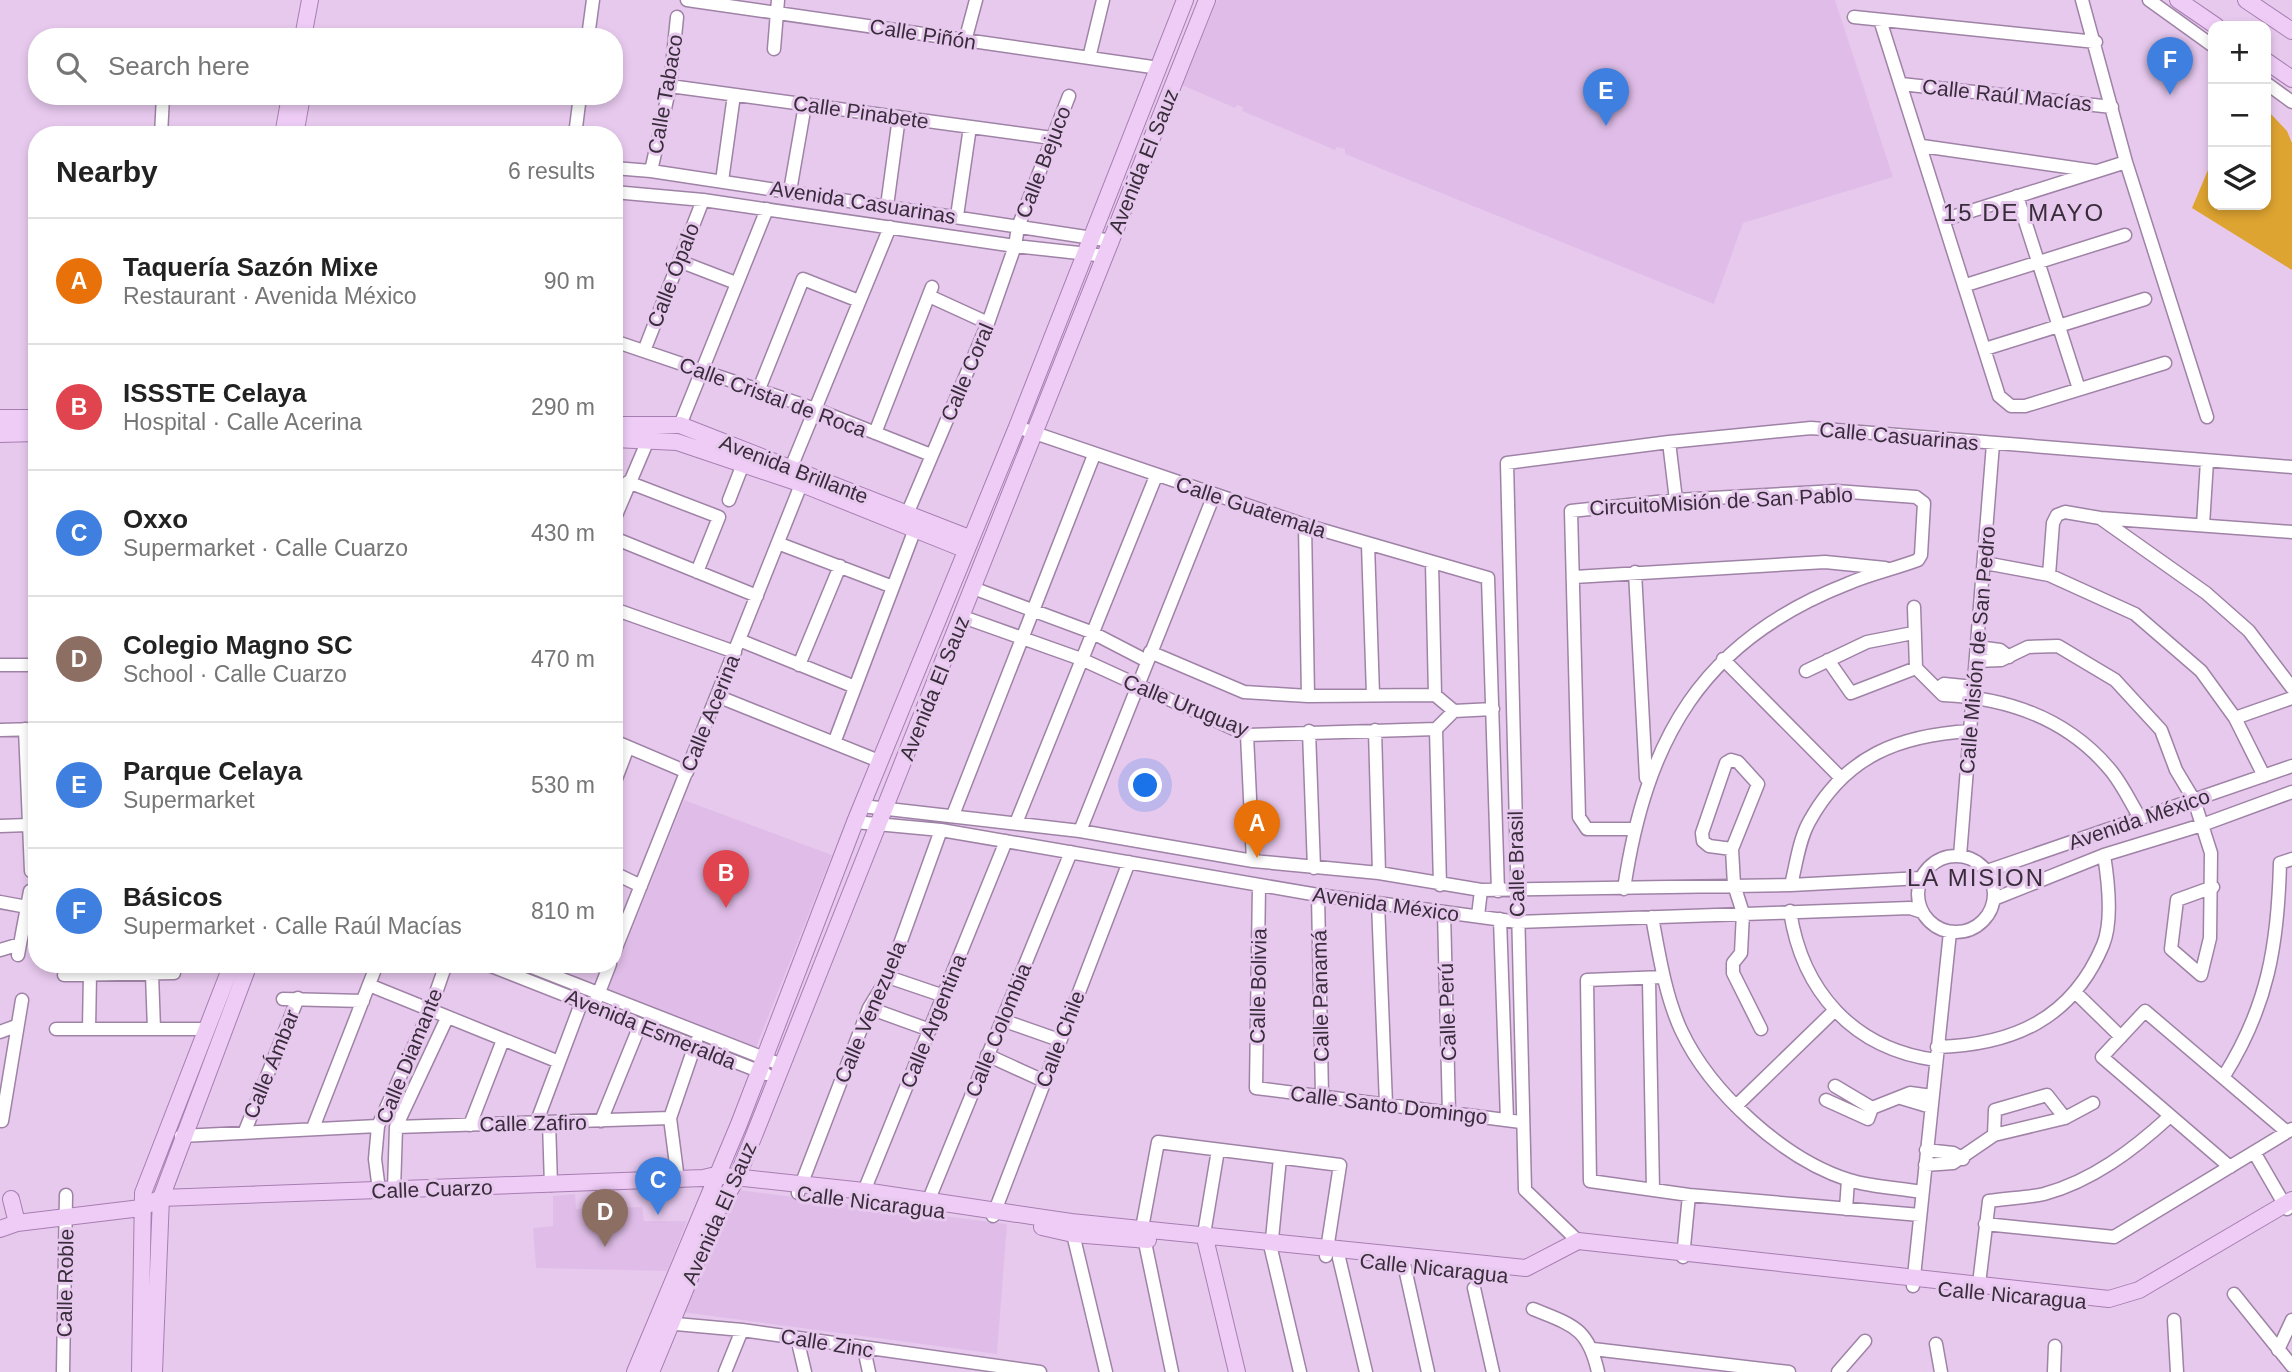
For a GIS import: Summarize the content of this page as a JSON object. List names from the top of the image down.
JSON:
{
  "streets": {
    "main road": [
      "Avenida El Sauz",
      "Avenida Brillante",
      "Calle Cuarzo",
      "Calle Nicaragua"
    ],
    "street": [
      "Calle Piñón",
      "Calle Tabaco",
      "Calle Raúl Macías",
      "Calle Pinabete",
      "Calle Bejuco",
      "Avenida Casuarinas",
      "Calle Ópalo",
      "Calle Coral",
      "Calle Cristal de Roca",
      "Calle Casuarinas",
      "CircuitoMisión de San Pablo",
      "Calle Guatemala",
      "Calle Misión de San Pedro",
      "Calle Uruguay",
      "Calle Acerina",
      "Avenida México",
      "Calle Brasil",
      "Calle Bolivia",
      "Calle Panamá",
      "Calle Venezuela",
      "Calle Perú",
      "Calle Argentina",
      "Avenida Esmeralda",
      "Calle Colombia",
      "Calle Chile",
      "Calle Diamante",
      "Calle Ámbar",
      "Calle Santo Domingo",
      "Calle Zafiro",
      "Calle Roble",
      "Calle Zinc"
    ]
  },
  "crossings": [
    ["Calle Piñón", "Avenida El Sauz"],
    ["Calle Tabaco", "Calle Pinabete"],
    ["Calle Tabaco", "Avenida Casuarinas"],
    ["Calle Pinabete", "Calle Bejuco"],
    ["Avenida El Sauz", "Avenida Casuarinas"],
    ["Avenida El Sauz", "Avenida Brillante"],
    ["Avenida El Sauz", "Calle Guatemala"],
    ["Avenida El Sauz", "Calle Uruguay"],
    ["Avenida El Sauz", "Avenida México"],
    ["Avenida El Sauz", "Avenida Esmeralda"],
    ["Avenida El Sauz", "Calle Cuarzo"],
    ["Avenida El Sauz", "Calle Nicaragua"],
    ["Avenida El Sauz", "Calle Zinc"],
    ["Calle Bejuco", "Avenida Casuarinas"],
    ["Calle Bejuco", "Calle Coral"],
    ["Avenida Casuarinas", "Calle Ópalo"],
    ["Avenida Casuarinas", "Calle Coral"],
    ["Avenida Casuarinas", "Calle Acerina"],
    ["Calle Ópalo", "Calle Cristal de Roca"],
    ["Calle Coral", "Calle Cristal de Roca"],
    ["Calle Coral", "Avenida Brillante"],
    ["Calle Cristal de Roca", "Calle Acerina"],
    ["Calle Casuarinas", "Calle Misión de San Pedro"],
    ["Calle Casuarinas", "Calle Brasil"],
    ["Avenida Brillante", "Calle Acerina"],
    ["Calle Misión de San Pedro", "Avenida México"],
    ["Avenida México", "Calle Brasil"],
    ["Avenida México", "Calle Bolivia"],
    ["Avenida México", "Calle Panamá"],
    ["Avenida México", "Calle Venezuela"],
    ["Avenida México", "Calle Perú"],
    ["Avenida México", "Calle Argentina"],
    ["Avenida México", "Calle Colombia"],
    ["Avenida México", "Calle Chile"],
    ["Calle Brasil", "Calle Santo Domingo"],
    ["Calle Brasil", "Calle Nicaragua"],
    ["Calle Bolivia", "Calle Santo Domingo"],
    ["Calle Panamá", "Calle Santo Domingo"],
    ["Calle Venezuela", "Calle Nicaragua"],
    ["Calle Perú", "Calle Santo Domingo"],
    ["Calle Argentina", "Calle Nicaragua"],
    ["Calle Colombia", "Calle Nicaragua"],
    ["Calle Chile", "Calle Nicaragua"],
    ["Calle Diamante", "Calle Zafiro"],
    ["Calle Diamante", "Calle Cuarzo"],
    ["Calle Cuarzo", "Calle Nicaragua"]
  ],
  "districts": ["15 DE MAYO", "LA MISION"],
  "page": {
    "map_buttons": ["+", "−"],
    "search": "Search here",
    "pins": [
      "F",
      "E",
      "A",
      "B",
      "C",
      "D"
    ],
    "heading": ["Nearby", "6 results"],
    "list": [
      {
        "mark": "A",
        "name": "Taquería Sazón Mixe",
        "note": "Restaurant · Avenida México",
        "value": "90 m"
      },
      {
        "mark": "B",
        "name": "ISSSTE Celaya",
        "note": "Hospital · Calle Acerina",
        "value": "290 m"
      },
      {
        "mark": "C",
        "name": "Oxxo",
        "note": "Supermarket · Calle Cuarzo",
        "value": "430 m"
      },
      {
        "mark": "D",
        "name": "Colegio Magno SC",
        "note": "School · Calle Cuarzo",
        "value": "470 m"
      },
      {
        "mark": "E",
        "name": "Parque Celaya",
        "note": "Supermarket",
        "value": "530 m"
      },
      {
        "mark": "F",
        "name": "Básicos",
        "note": "Supermarket · Calle Raúl Macías",
        "value": "810 m"
      }
    ]
  }
}
